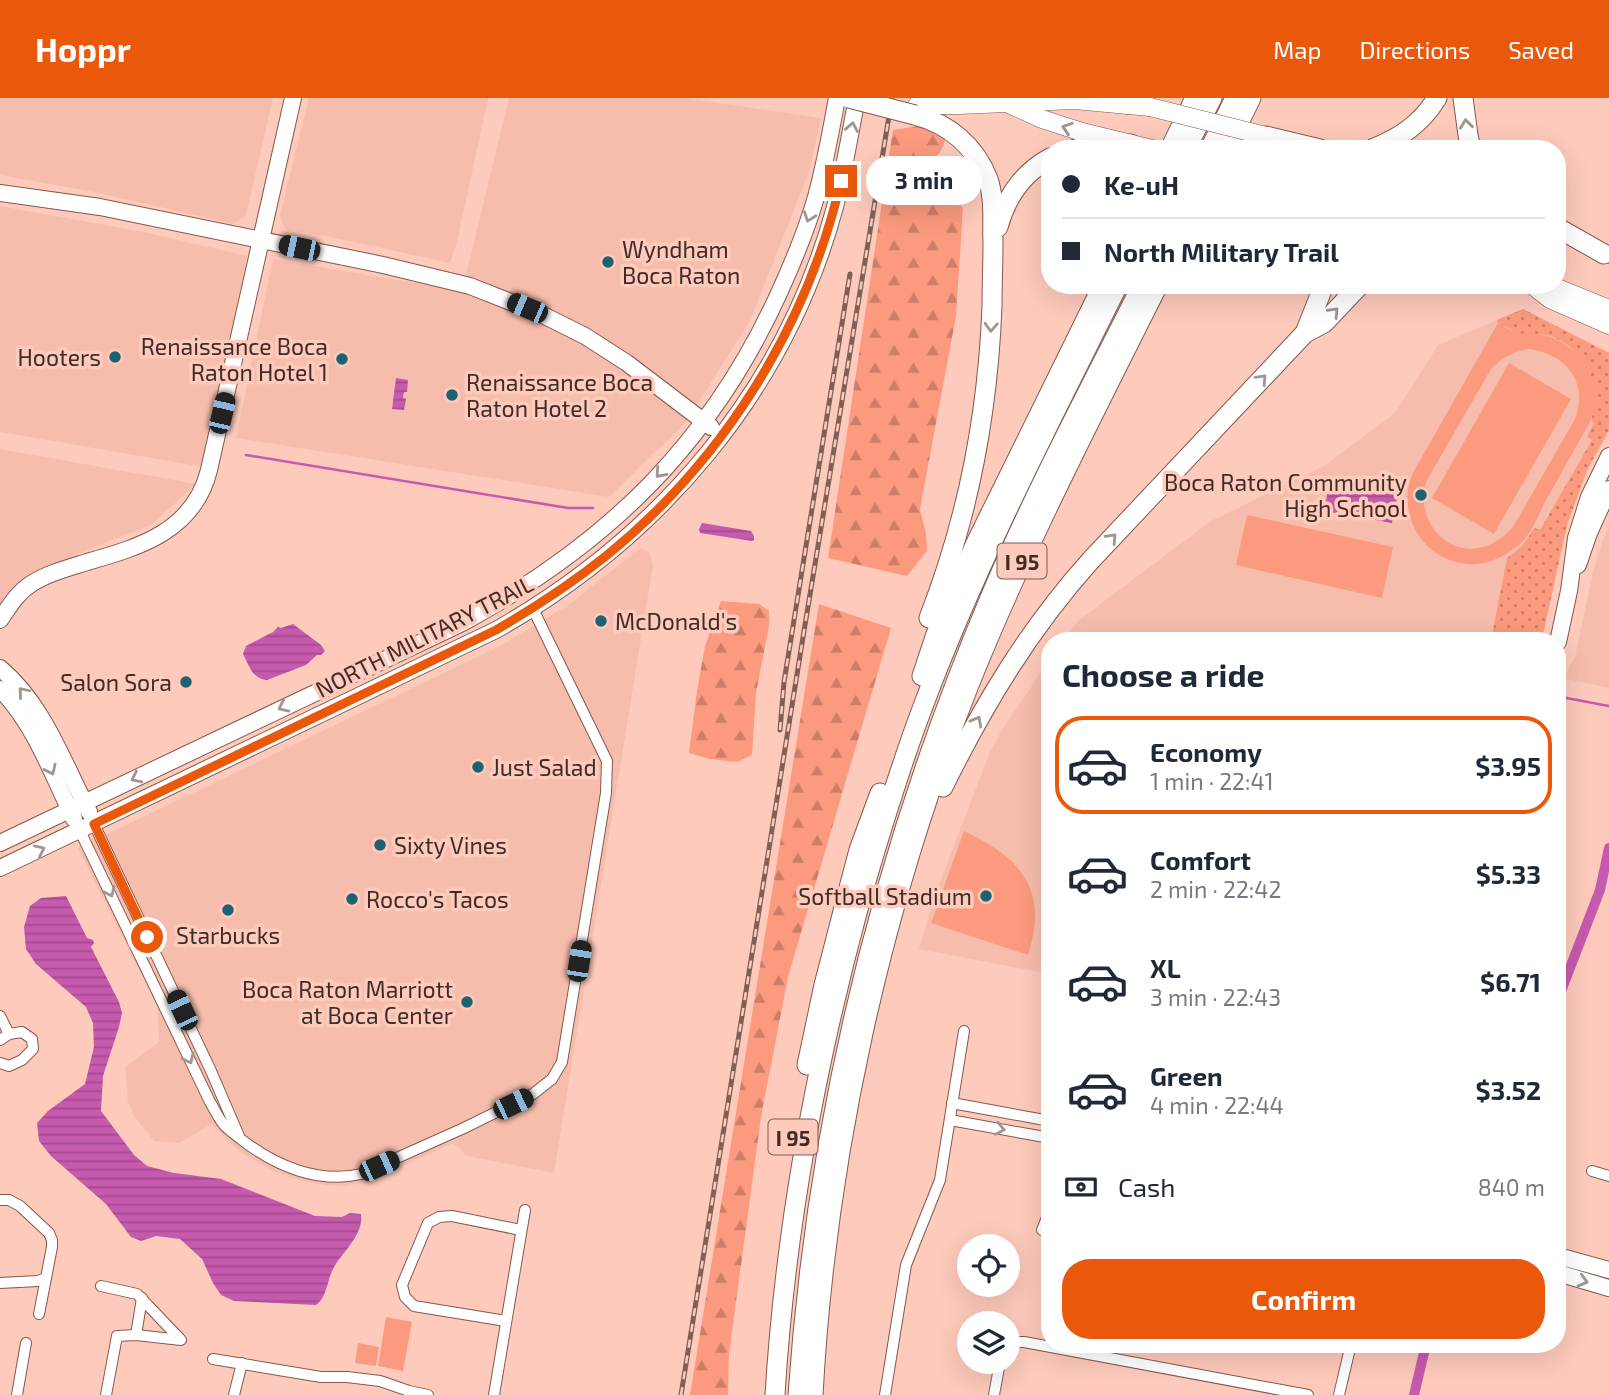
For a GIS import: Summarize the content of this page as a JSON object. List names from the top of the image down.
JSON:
{
  "streets": {
    "highway": ["I 95"],
    "main road": ["NORTH MILITARY TRAIL"]
  },
  "places": [
    "Wyndham Boca Raton",
    "Hooters",
    "Renaissance Boca Raton Hotel 1",
    "Renaissance Boca Raton Hotel 2",
    "Boca Raton Community High School",
    "McDonald's",
    "Salon Sora",
    "Just Salad",
    "Sixty Vines",
    "Softball Stadium",
    "Rocco's Tacos",
    "Starbucks",
    "Boca Raton Marriott at Boca Center"
  ],
  "page": {
    "header": "Hoppr",
    "nav": ["Map", "Directions", "Saved"],
    "banner": ["Ke-uH", "North Military Trail"],
    "bubble": "3 min",
    "heading": "Choose a ride",
    "list": [
      {
        "name": "Economy",
        "note": "1 min · 22:41",
        "value": "$3.95"
      },
      {
        "name": "Comfort",
        "note": "2 min · 22:42",
        "value": "$5.33"
      },
      {
        "name": "XL",
        "note": "3 min · 22:43",
        "value": "$6.71"
      },
      {
        "name": "Green",
        "note": "4 min · 22:44",
        "value": "$3.52"
      }
    ],
    "pay": ["Cash", "840 m"],
    "buttons": "Confirm"
  }
}
